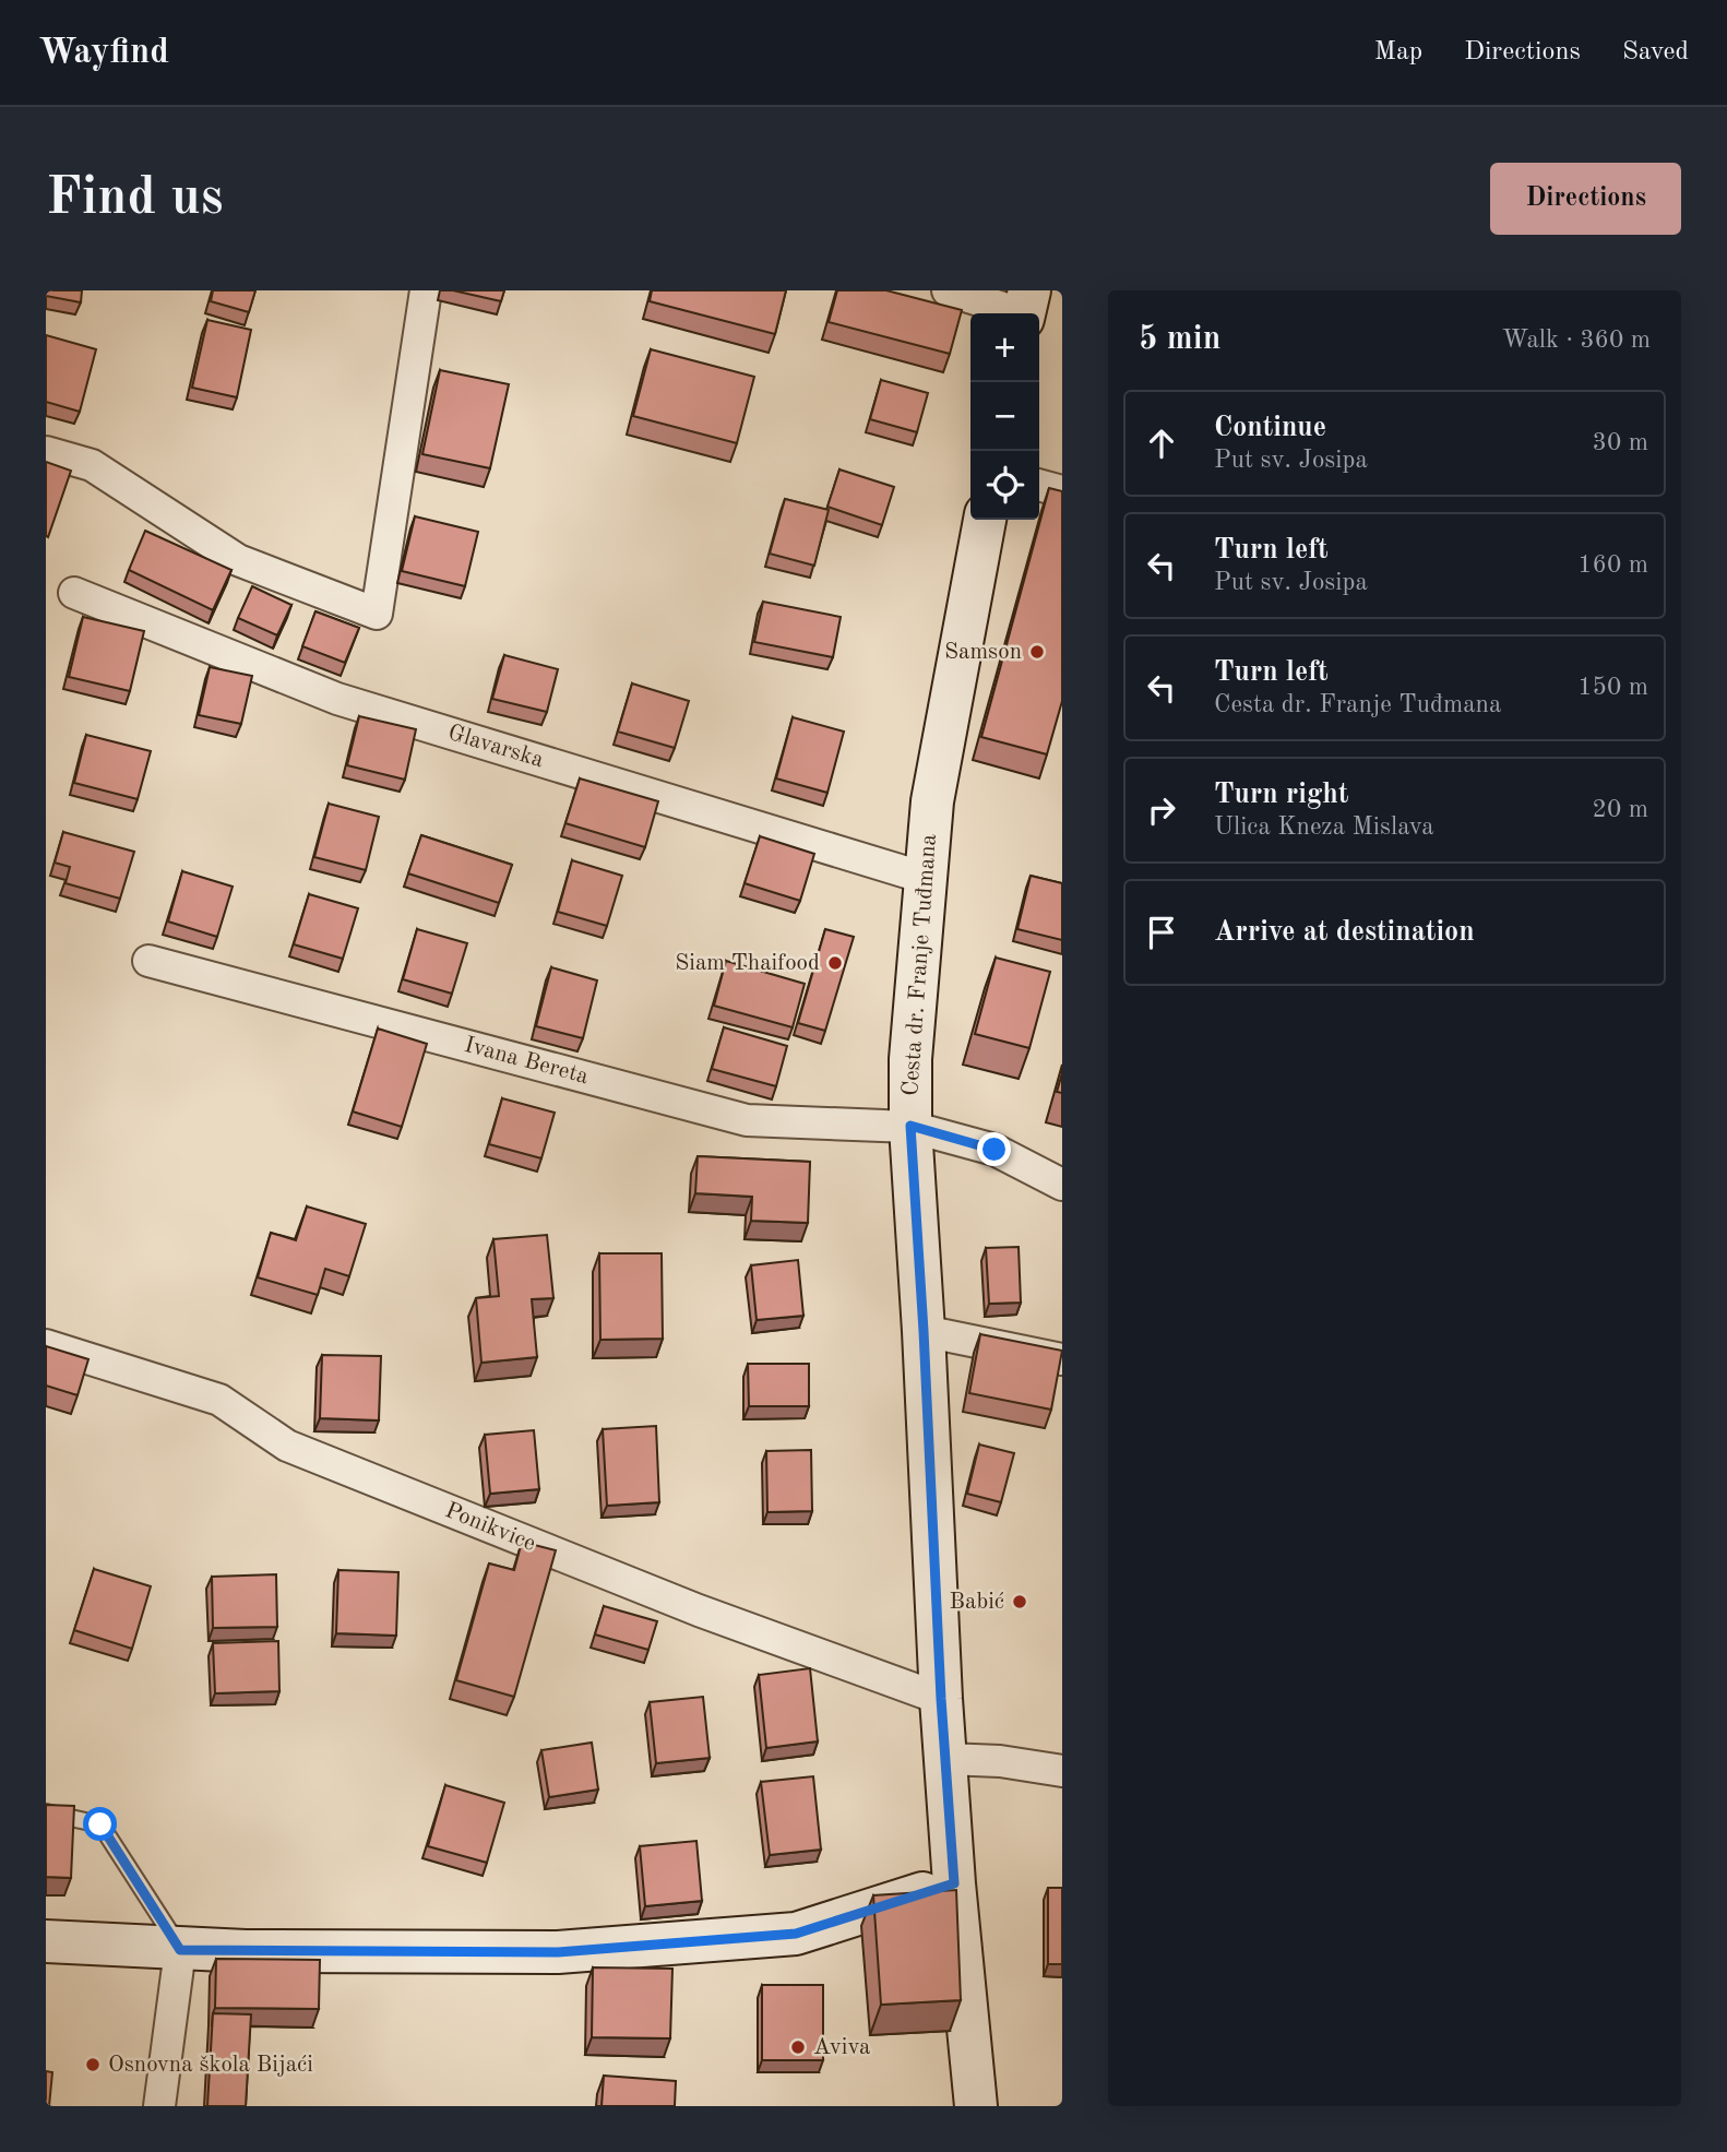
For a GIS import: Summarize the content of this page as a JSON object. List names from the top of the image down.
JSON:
{
  "streets": {
    "main road": ["Cesta dr. Franje Tuđmana"],
    "street": ["Glavarska", "Ivana Bereta", "Ponikvice"]
  },
  "crossings": [
    ["Glavarska", "Cesta dr. Franje Tuđmana"],
    ["Cesta dr. Franje Tuđmana", "Ivana Bereta"],
    ["Cesta dr. Franje Tuđmana", "Ponikvice"]
  ],
  "places": [
    "Samson",
    "Siam Thaifood",
    "Babić",
    "Aviva",
    "Osnovna škola Bijaći"
  ],
  "page": {
    "header": "Wayfind",
    "nav": ["Map", "Directions", "Saved"],
    "buttons": "Directions",
    "title": "Find us",
    "heading": ["5 min", "Walk · 360 m"],
    "map_buttons": ["+", "−"],
    "list": [
      ["Continue", "Put sv. Josipa", "30 m"],
      ["Turn left", "Put sv. Josipa", "160 m"],
      ["Turn left", "Cesta dr. Franje Tuđmana", "150 m"],
      ["Turn right", "Ulica Kneza Mislava", "20 m"],
      "Arrive at destination"
    ]
  }
}
